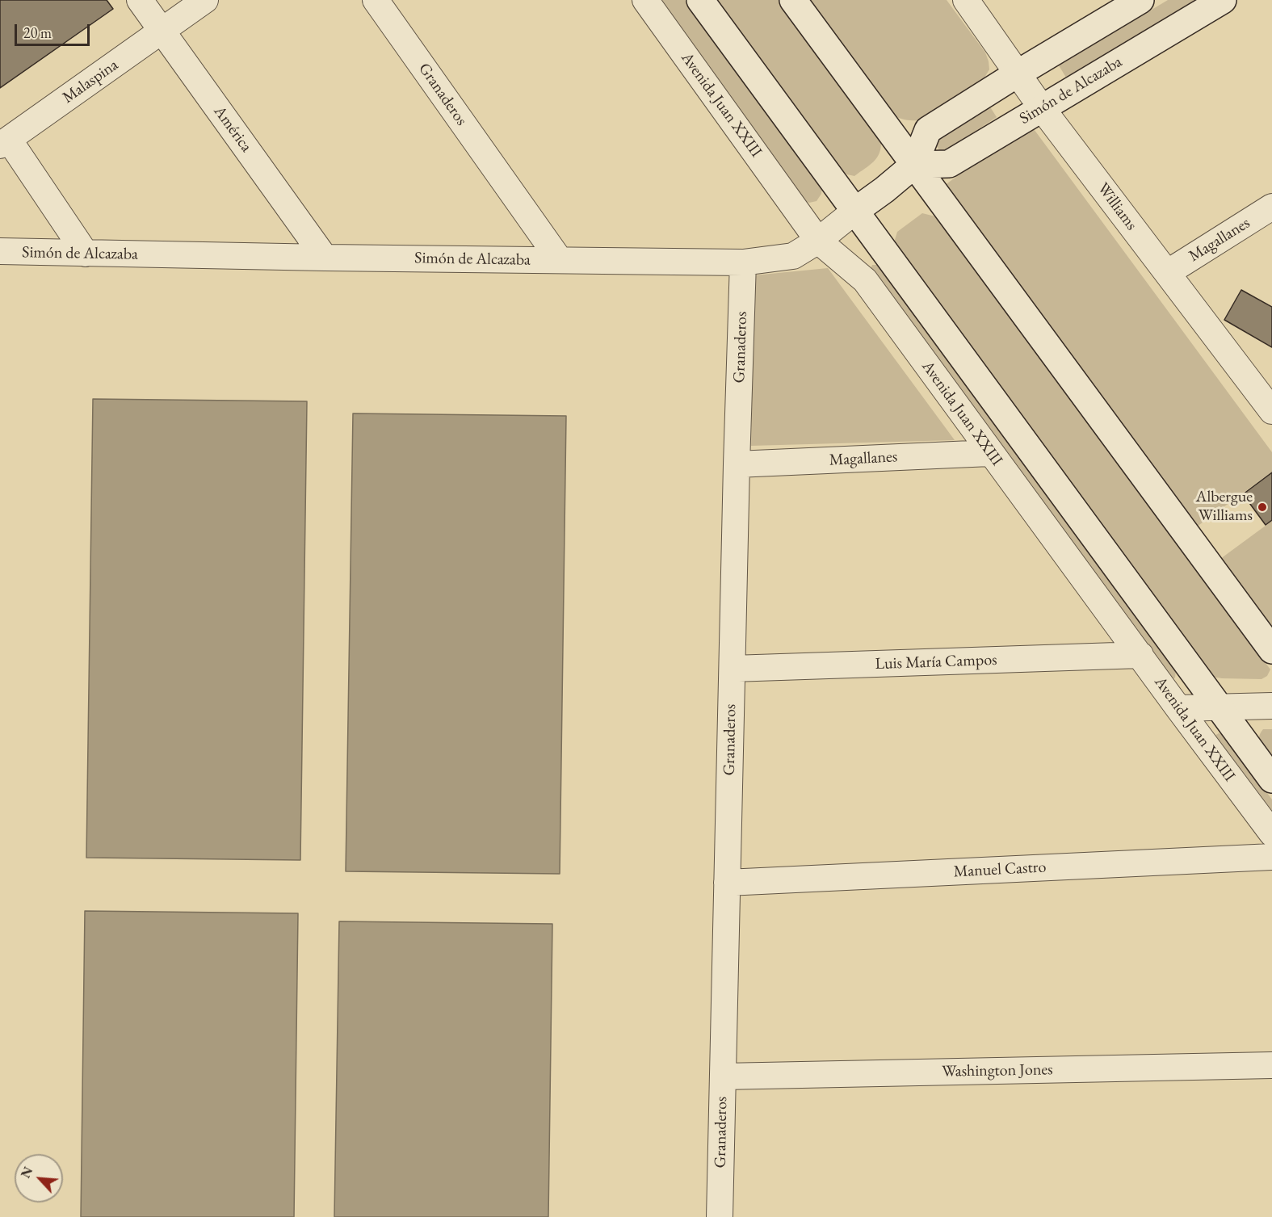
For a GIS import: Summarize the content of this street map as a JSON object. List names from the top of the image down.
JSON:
{
  "streets": {
    "street": [
      "Malaspina",
      "Simón de Alcazaba",
      "Granaderos",
      "Avenida Juan XXIII",
      "América",
      "Williams",
      "Magallanes",
      "Luis María Campos",
      "Manuel Castro",
      "Washington Jones"
    ]
  },
  "crossings": [
    ["Malaspina", "América"],
    ["Simón de Alcazaba", "Granaderos"],
    ["Simón de Alcazaba", "Avenida Juan XXIII"],
    ["Simón de Alcazaba", "América"],
    ["Simón de Alcazaba", "Williams"],
    ["Granaderos", "Magallanes"],
    ["Granaderos", "Luis María Campos"],
    ["Granaderos", "Manuel Castro"],
    ["Granaderos", "Washington Jones"],
    ["Avenida Juan XXIII", "Magallanes"],
    ["Avenida Juan XXIII", "Luis María Campos"],
    ["Williams", "Magallanes"]
  ],
  "places": ["Albergue Williams"],
  "scale_bar": "20 m",
  "north": "top left"
}
